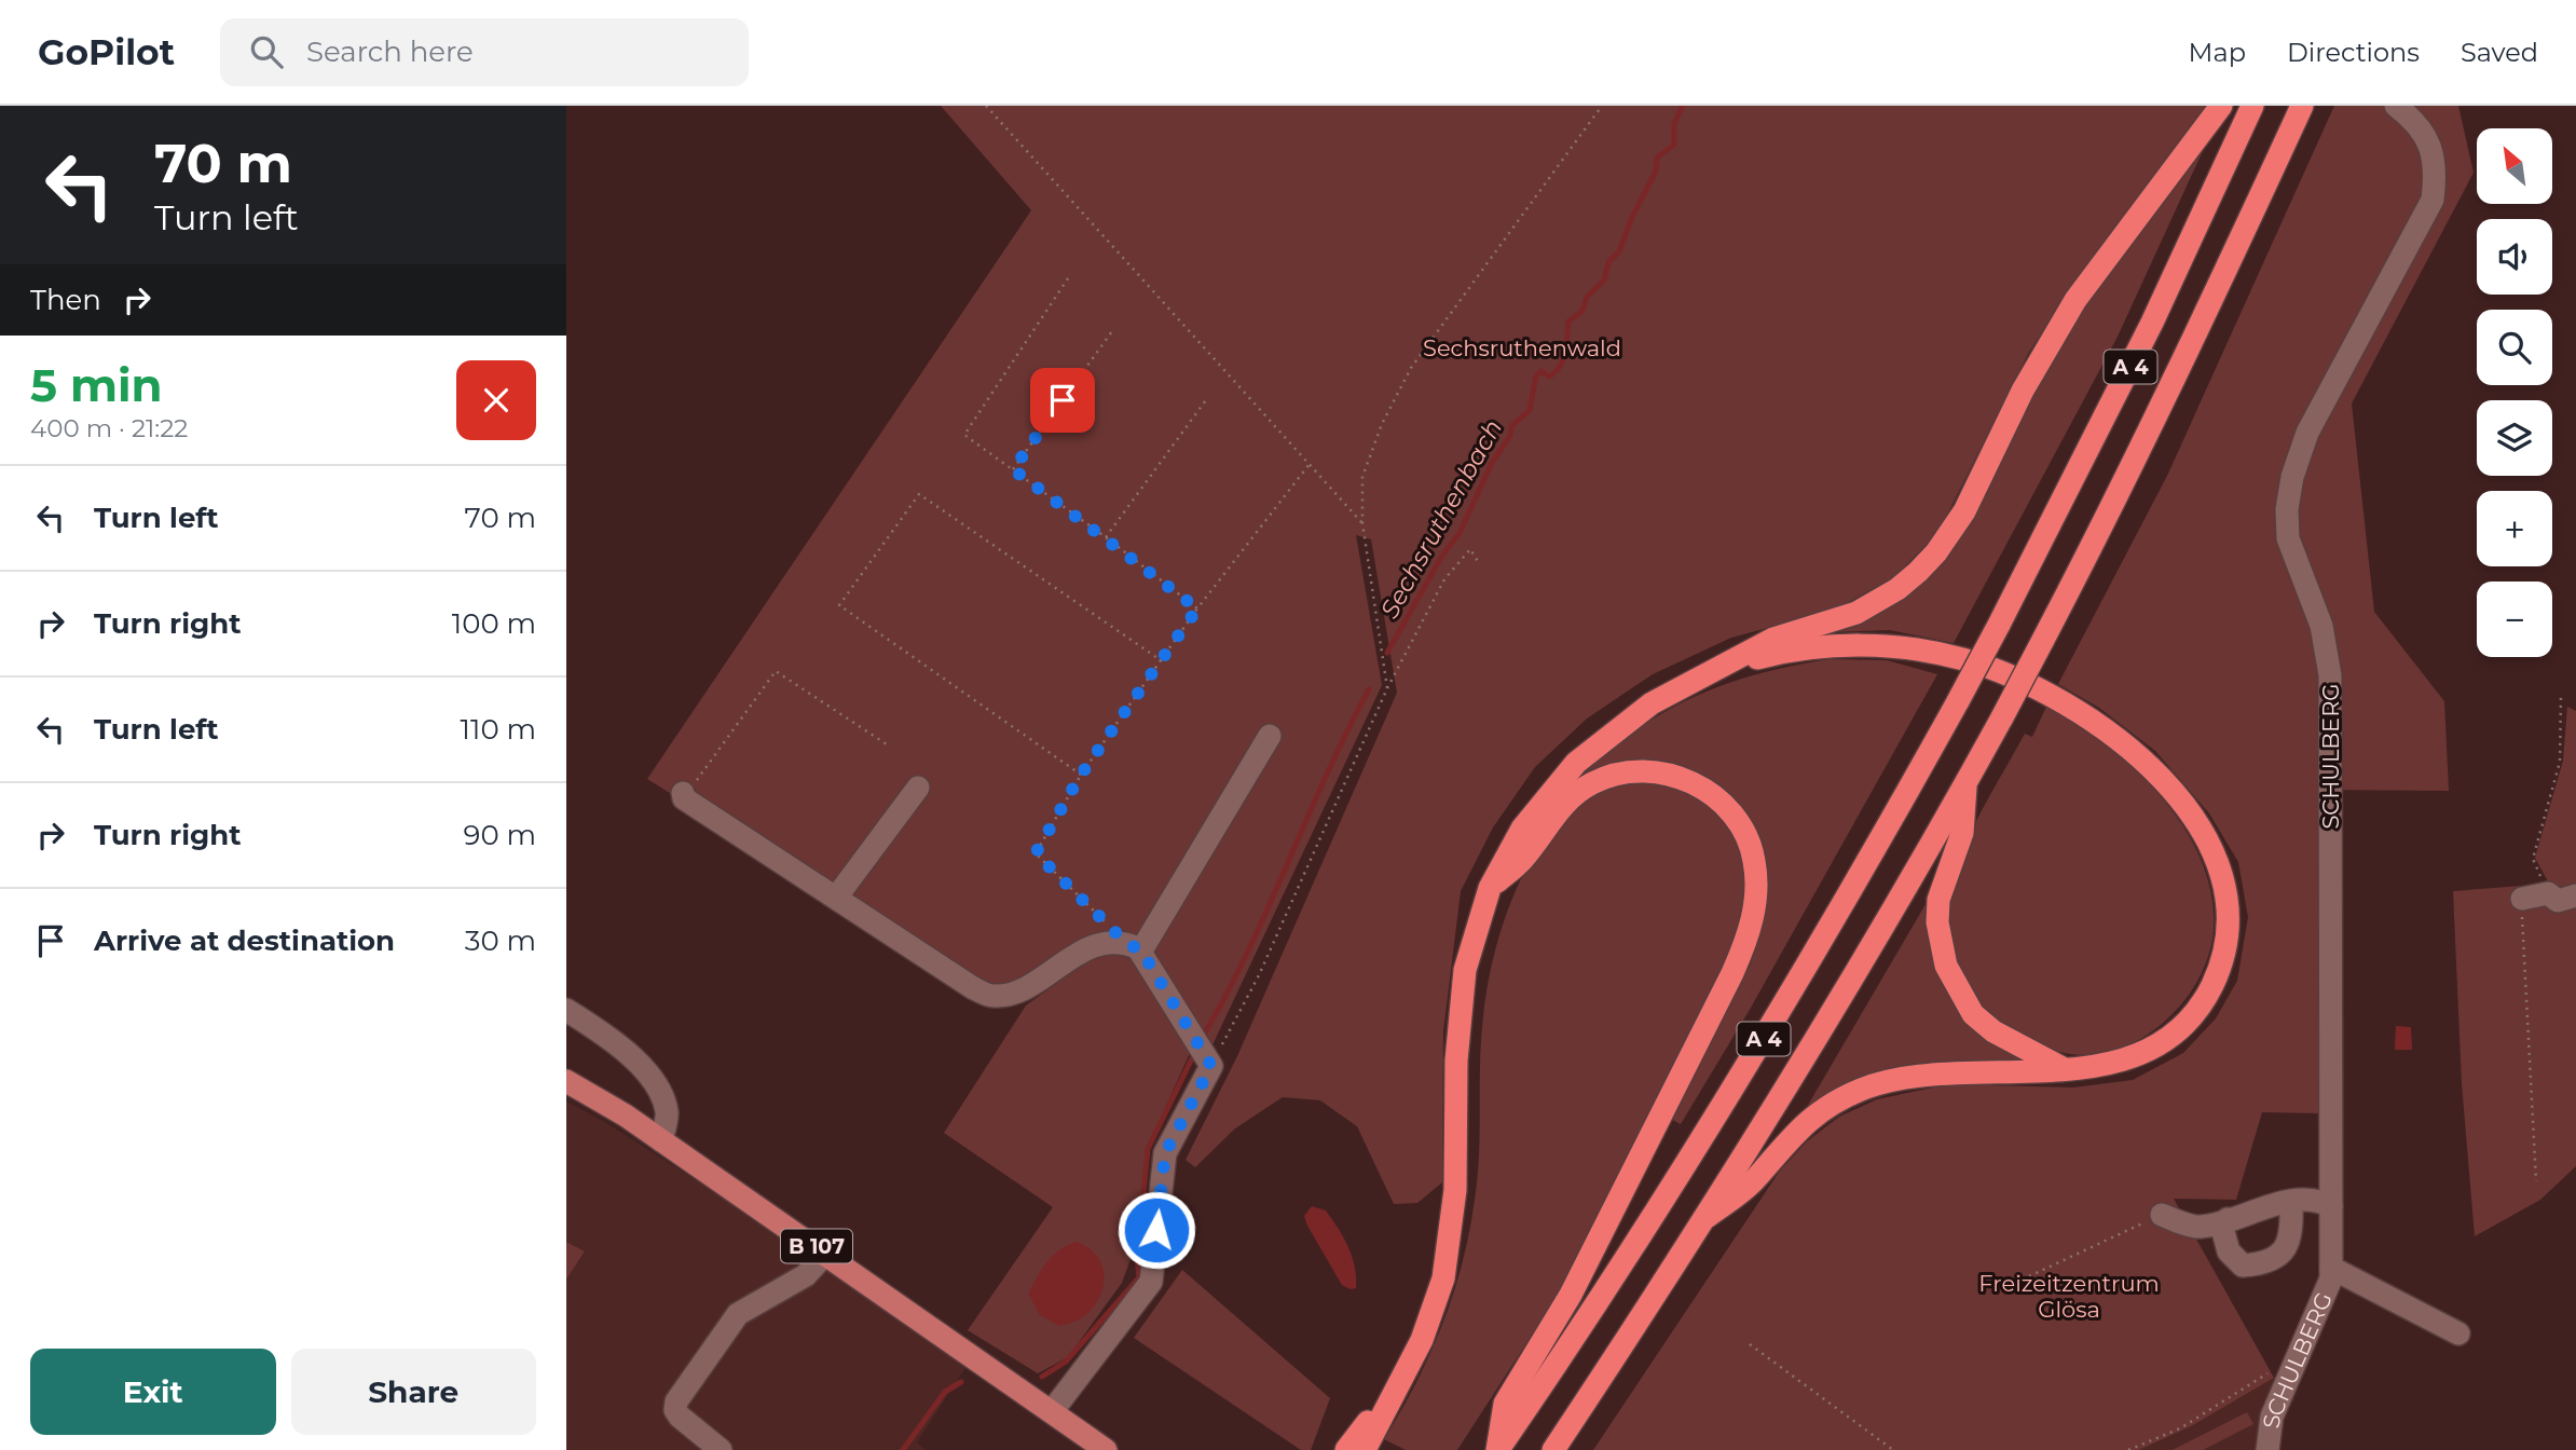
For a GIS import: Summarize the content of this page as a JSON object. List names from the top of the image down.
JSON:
{
  "streets": {
    "highway": ["A 4"],
    "main road": ["B 107"],
    "street": ["SCHULBERG"]
  },
  "water": ["Sechsruthenbach"],
  "parks": ["Sechsruthenwald", "Freizeitzentrum Glösa"],
  "north": "top left",
  "page": {
    "header": "GoPilot",
    "search": "Search here",
    "nav": ["Map", "Directions", "Saved"],
    "turn": ["70 m", "Turn left"],
    "map_buttons": ["+", "−"],
    "then": "Then",
    "heading": ["5 min", "400 m · 21:22"],
    "list": [
      {
        "name": "Turn left",
        "value": "70 m"
      },
      {
        "name": "Turn right",
        "value": "100 m"
      },
      {
        "name": "Turn left",
        "value": "110 m"
      },
      {
        "name": "Turn right",
        "value": "90 m"
      },
      {
        "name": "Arrive at destination",
        "value": "30 m"
      }
    ],
    "buttons": ["Exit", "Share"]
  }
}
